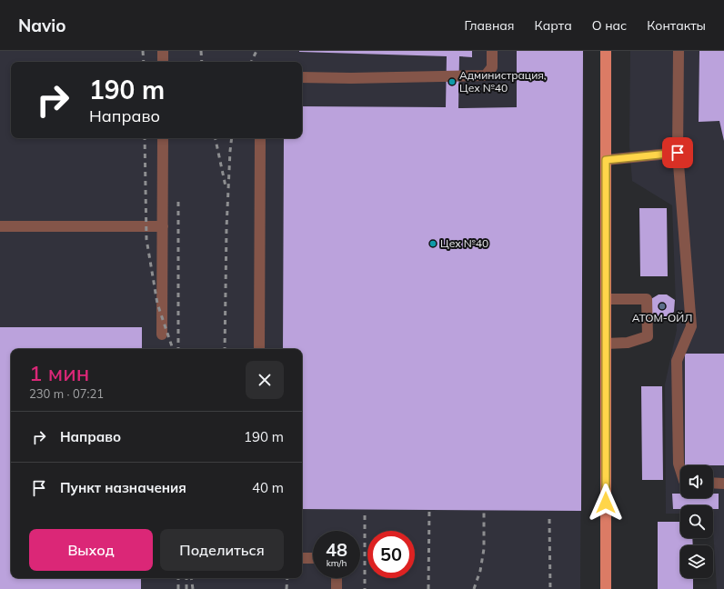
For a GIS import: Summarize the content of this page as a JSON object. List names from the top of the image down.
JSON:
{
  "places": ["Администрация, Цех №40", "Цех №40", "АТОМ-ОЙЛ"],
  "page": {
    "header": "Navio",
    "nav": [
      "Главная",
      "Карта",
      "О нас",
      "Контакты"
    ],
    "turn": ["190 m", "Направо"],
    "heading": ["1 мин", "230 m · 07:21"],
    "list": [
      {
        "name": "Направо",
        "value": "190 m"
      },
      {
        "name": "Пункт назначения",
        "value": "40 m"
      }
    ],
    "buttons": ["Выход", "Поделиться"],
    "speed": "48 km/h",
    "limit": "50"
  }
}
